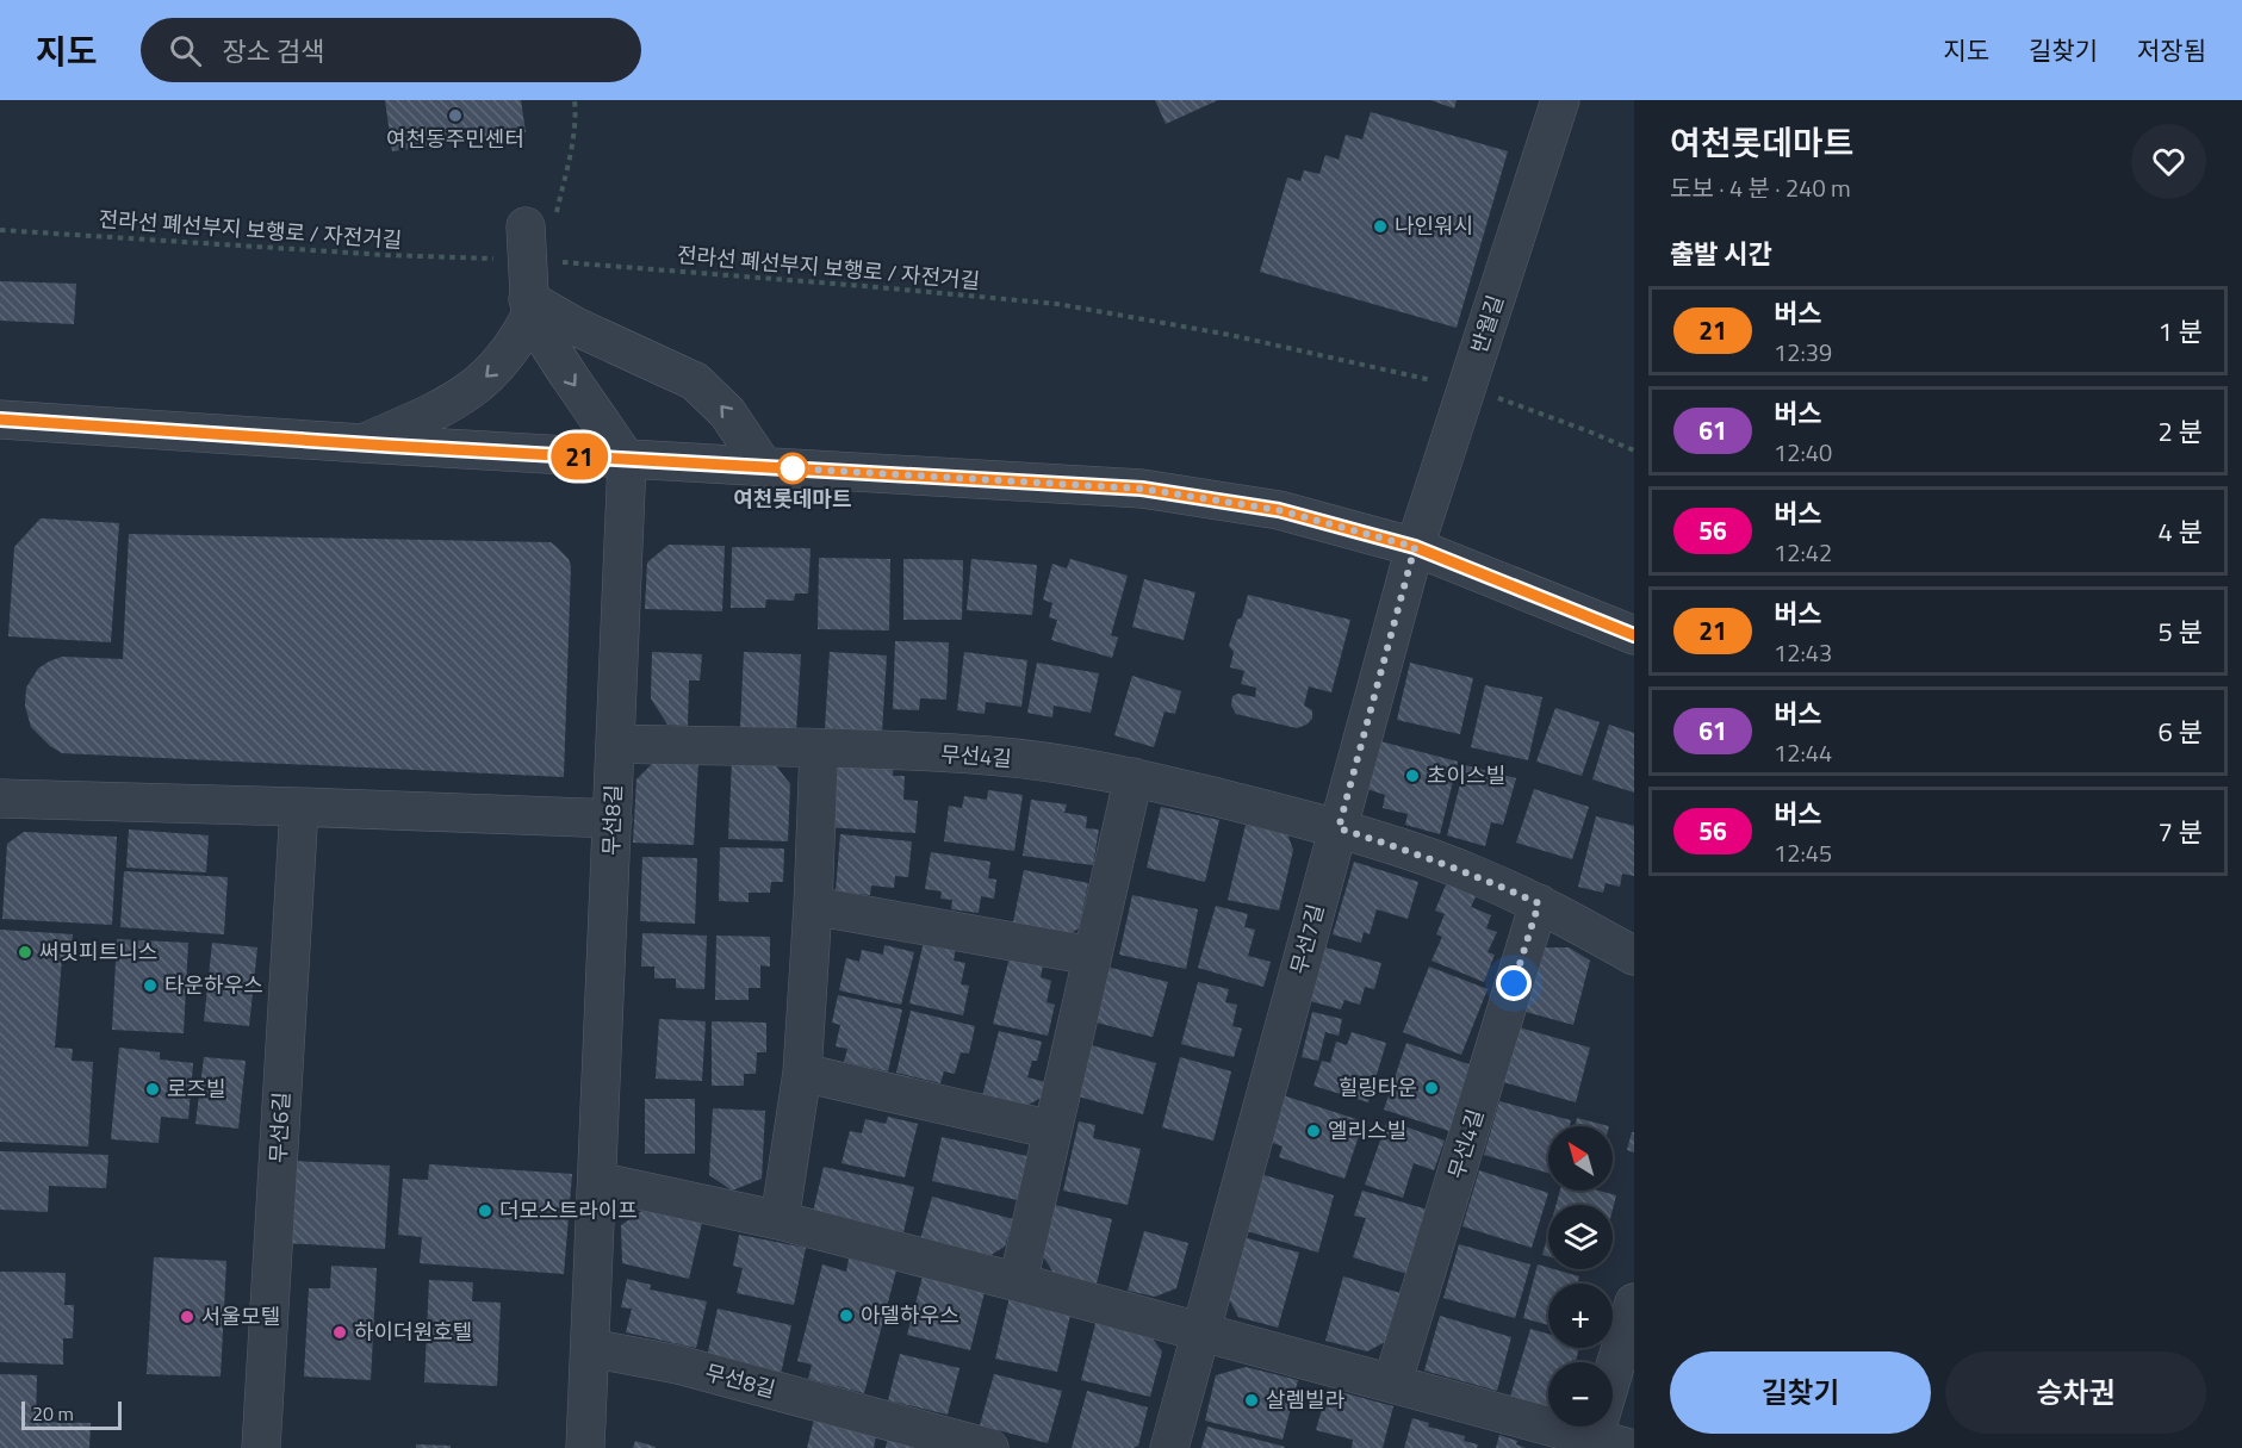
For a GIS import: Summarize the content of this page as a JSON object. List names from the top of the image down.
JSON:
{
  "streets": {
    "street": [
      "반월길",
      "무선4길",
      "무선8길",
      "무선7길",
      "무선6길"
    ],
    "path": ["전라선 폐선부지 보행로 / 자전거길"]
  },
  "crossings": [
    ["전라선 폐선부지 보행로 / 자전거길", "반월길"],
    ["반월길", "무선7길"],
    ["무선4길", "무선8길"],
    ["무선4길", "무선7길"]
  ],
  "places": [
    "여천동주민센터",
    "나인워시",
    "여천롯데마트",
    "초이스빌",
    "써밋피트니스",
    "타운하우스",
    "힐링타운",
    "로즈빌",
    "엘리스빌",
    "더모스트라이프",
    "아델하우스",
    "서울모텔",
    "하이더원호텔",
    "살렘빌라"
  ],
  "lines": ["bus line 21"],
  "scale_bar": "20 m",
  "north": "top left",
  "page": {
    "header": "지도",
    "search": "장소 검색",
    "nav": ["지도", "길찾기", "저장됨"],
    "on_map": "21",
    "heading": [
      ["여천롯데마트", "도보 · 4 분 · 240 m"],
      "출발 시간"
    ],
    "list": [
      {
        "mark": "21",
        "name": "버스",
        "note": "12:39",
        "value": "1 분"
      },
      {
        "mark": "61",
        "name": "버스",
        "note": "12:40",
        "value": "2 분"
      },
      {
        "mark": "56",
        "name": "버스",
        "note": "12:42",
        "value": "4 분"
      },
      {
        "mark": "21",
        "name": "버스",
        "note": "12:43",
        "value": "5 분"
      },
      {
        "mark": "61",
        "name": "버스",
        "note": "12:44",
        "value": "6 분"
      },
      {
        "mark": "56",
        "name": "버스",
        "note": "12:45",
        "value": "7 분"
      }
    ],
    "map_buttons": ["+", "−"],
    "buttons": ["길찾기", "승차권"],
    "scale": "20 m"
  }
}
